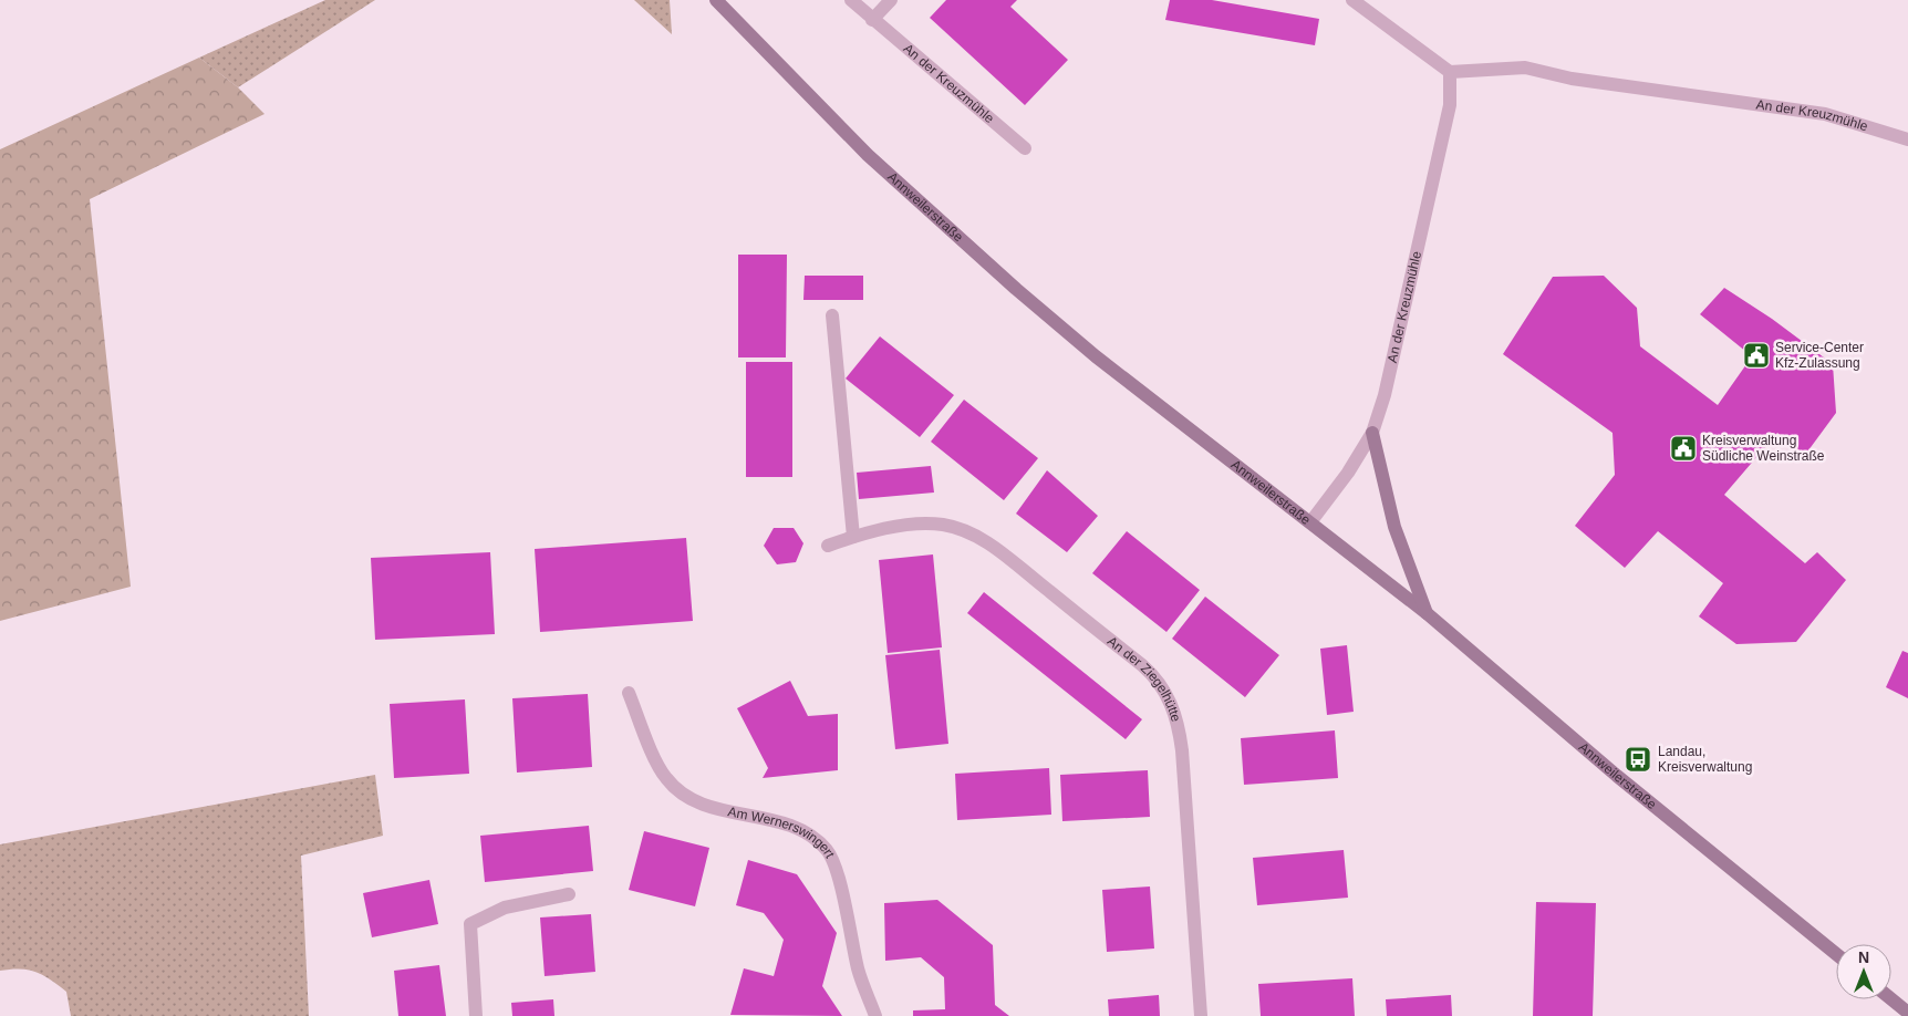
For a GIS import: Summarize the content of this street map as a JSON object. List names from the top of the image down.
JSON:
{
  "streets": {
    "street": [
      "An der Kreuzmühle",
      "Annweilerstraße",
      "An der Ziegelhütte",
      "Am Wernerswingert"
    ]
  },
  "crossings": [
    ["An der Kreuzmühle", "Annweilerstraße"]
  ],
  "places": {
    "public building": ["Service-Center Kfz-Zulassung", "Kreisverwaltung Südliche Weinstraße"],
    "bus stop": ["Landau, Kreisverwaltung"]
  },
  "north": "top"
}
